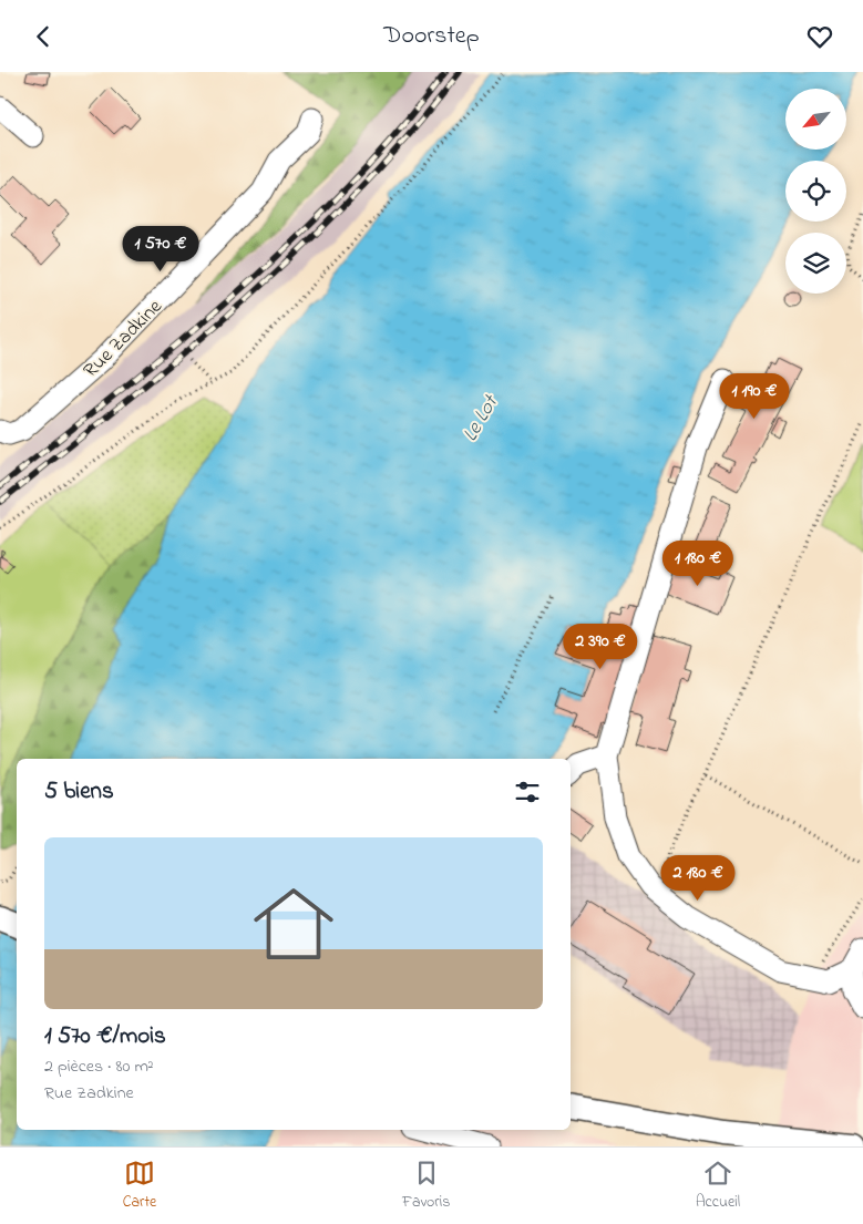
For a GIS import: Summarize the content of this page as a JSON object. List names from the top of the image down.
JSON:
{
  "streets": {
    "street": ["Rue Zadkine"]
  },
  "water": ["Le Lot"],
  "north": "bottom left",
  "page": {
    "header": "Doorstep",
    "price": [
      "1 570 €",
      "1 190 €",
      "1 180 €",
      "2 390 €",
      "2 180 €"
    ],
    "heading": "5 biens",
    "list": [
      {
        "name": "1 570 €/mois",
        "note": "2 pièces · 80 m² · Rue Zadkine"
      }
    ],
    "tabs": ["Carte", "Favoris", "Accueil"]
  }
}
